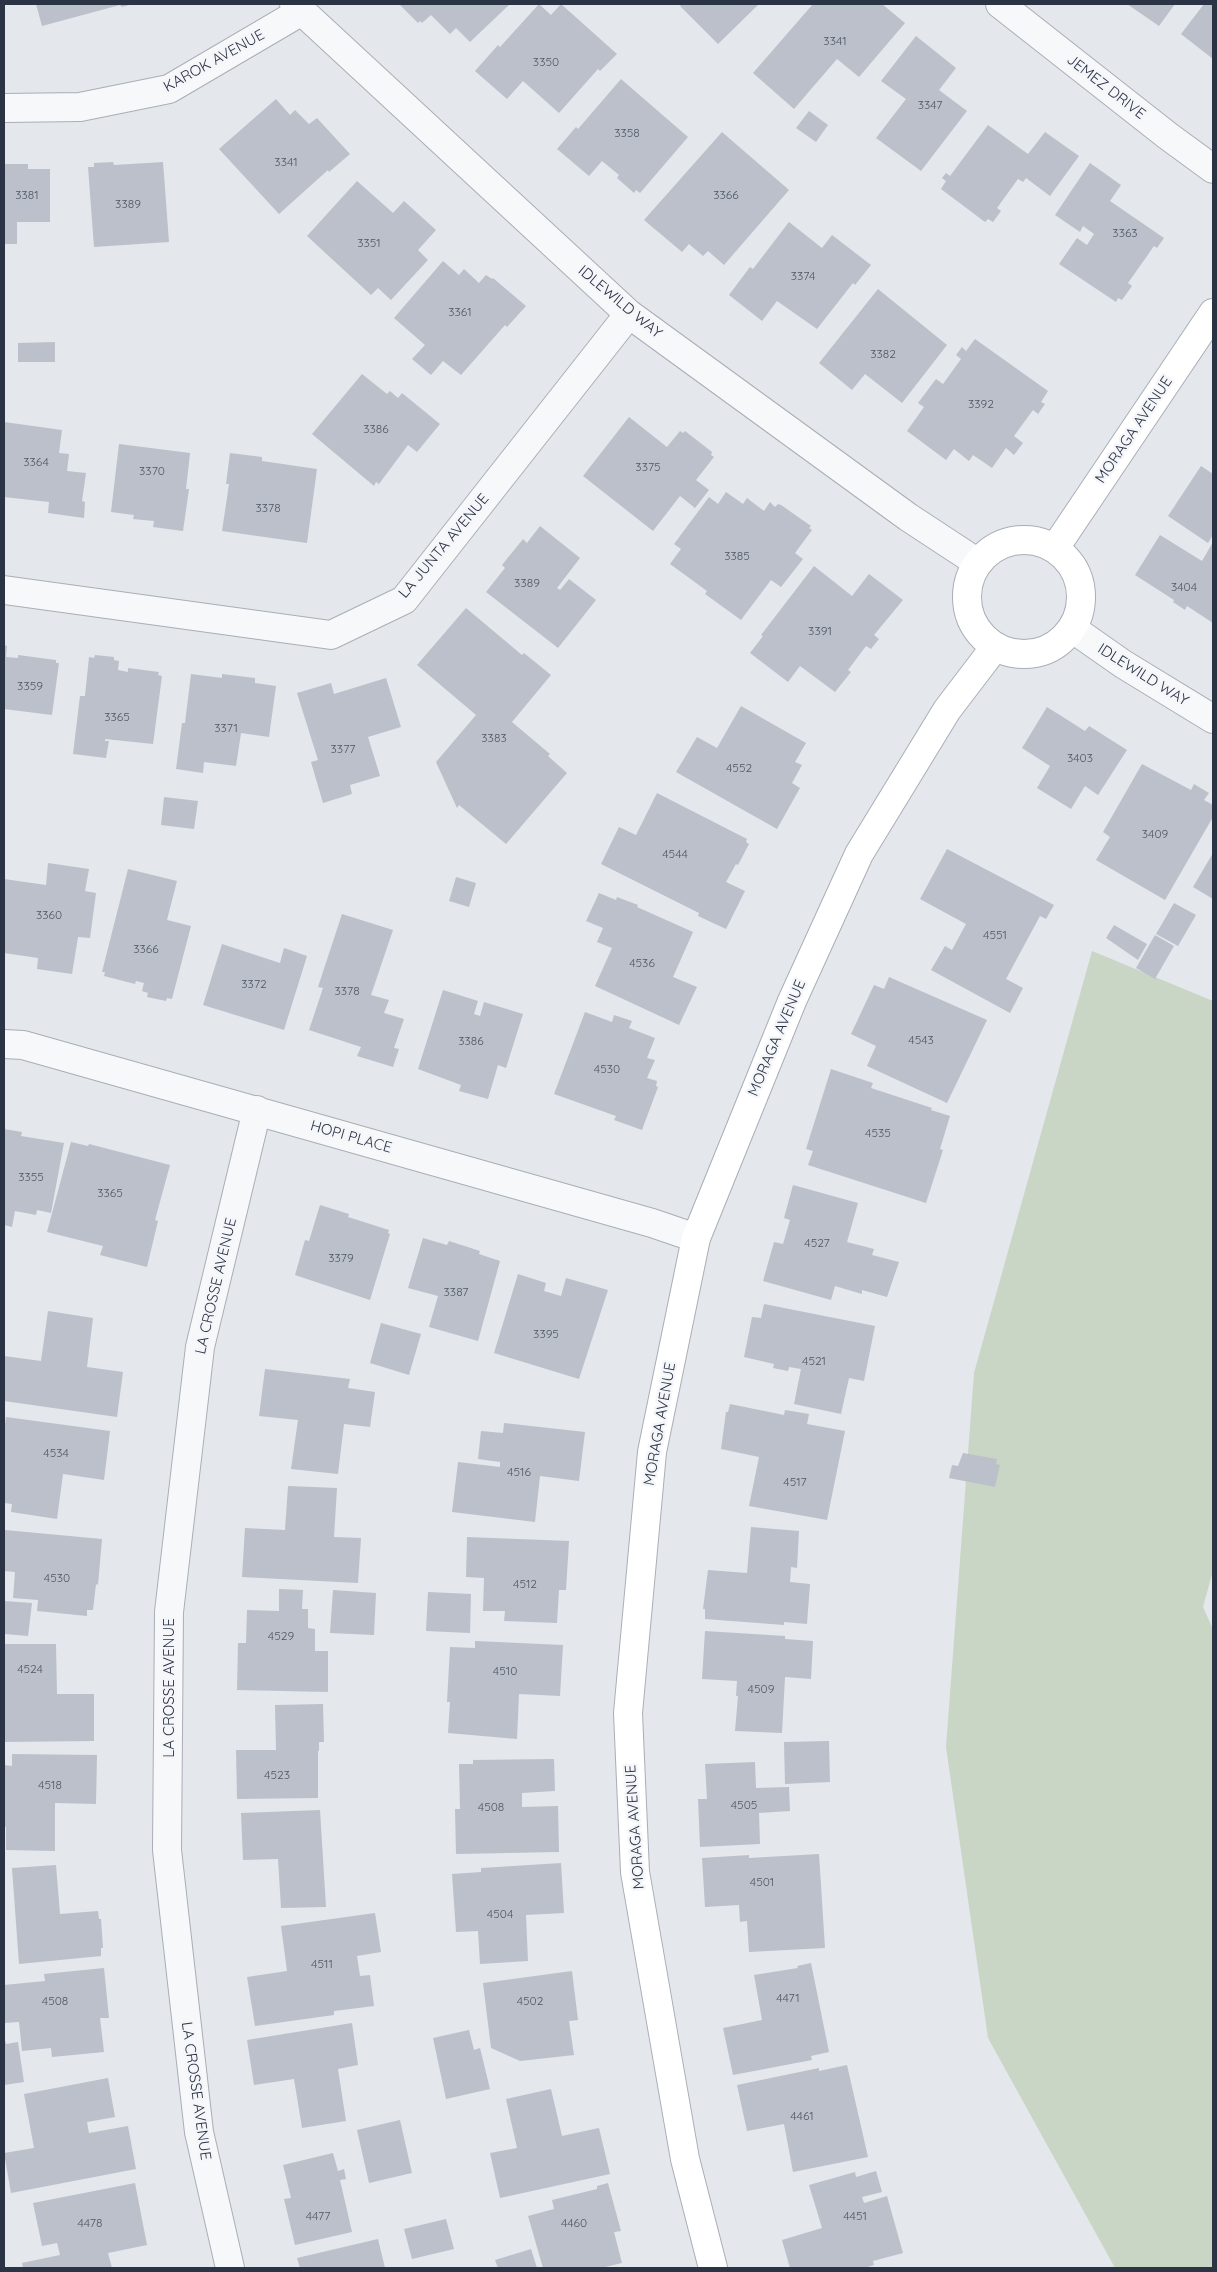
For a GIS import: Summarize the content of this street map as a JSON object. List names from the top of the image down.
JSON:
{
  "streets": {
    "main road": ["MORAGA AVENUE"],
    "street": [
      "KAROK AVENUE",
      "JEMEZ DRIVE",
      "IDLEWILD WAY",
      "LA JUNTA AVENUE",
      "HOPI PLACE",
      "LA CROSSE AVENUE"
    ]
  },
  "crossings": [
    ["KAROK AVENUE", "IDLEWILD WAY"],
    ["IDLEWILD WAY", "MORAGA AVENUE"],
    ["IDLEWILD WAY", "LA JUNTA AVENUE"],
    ["MORAGA AVENUE", "HOPI PLACE"],
    ["HOPI PLACE", "LA CROSSE AVENUE"]
  ],
  "house_numbers": [
    "3341",
    "3350",
    "3347",
    "3358",
    "3341",
    "3381",
    "3366",
    "3389",
    "3363",
    "3351",
    "3374",
    "3361",
    "3382",
    "3392",
    "3386",
    "3364",
    "3375",
    "3370",
    "3378",
    "3385",
    "3389",
    "3404",
    "3391",
    "3359",
    "3365",
    "3371",
    "3383",
    "3377",
    "3403",
    "4552",
    "3409",
    "4544",
    "3360",
    "4551",
    "3366",
    "4536",
    "3372",
    "3378",
    "4543",
    "3386",
    "4530",
    "4535",
    "3355",
    "3365",
    "4527",
    "3379",
    "3387",
    "3395",
    "4521",
    "4534",
    "4516",
    "4517",
    "4530",
    "4512",
    "4529",
    "4524",
    "4510",
    "4509",
    "4523",
    "4518",
    "4505",
    "4508",
    "4501",
    "4504",
    "4511",
    "4471",
    "4508",
    "4502",
    "4461",
    "4477",
    "4451",
    "4478",
    "4460"
  ]
}
